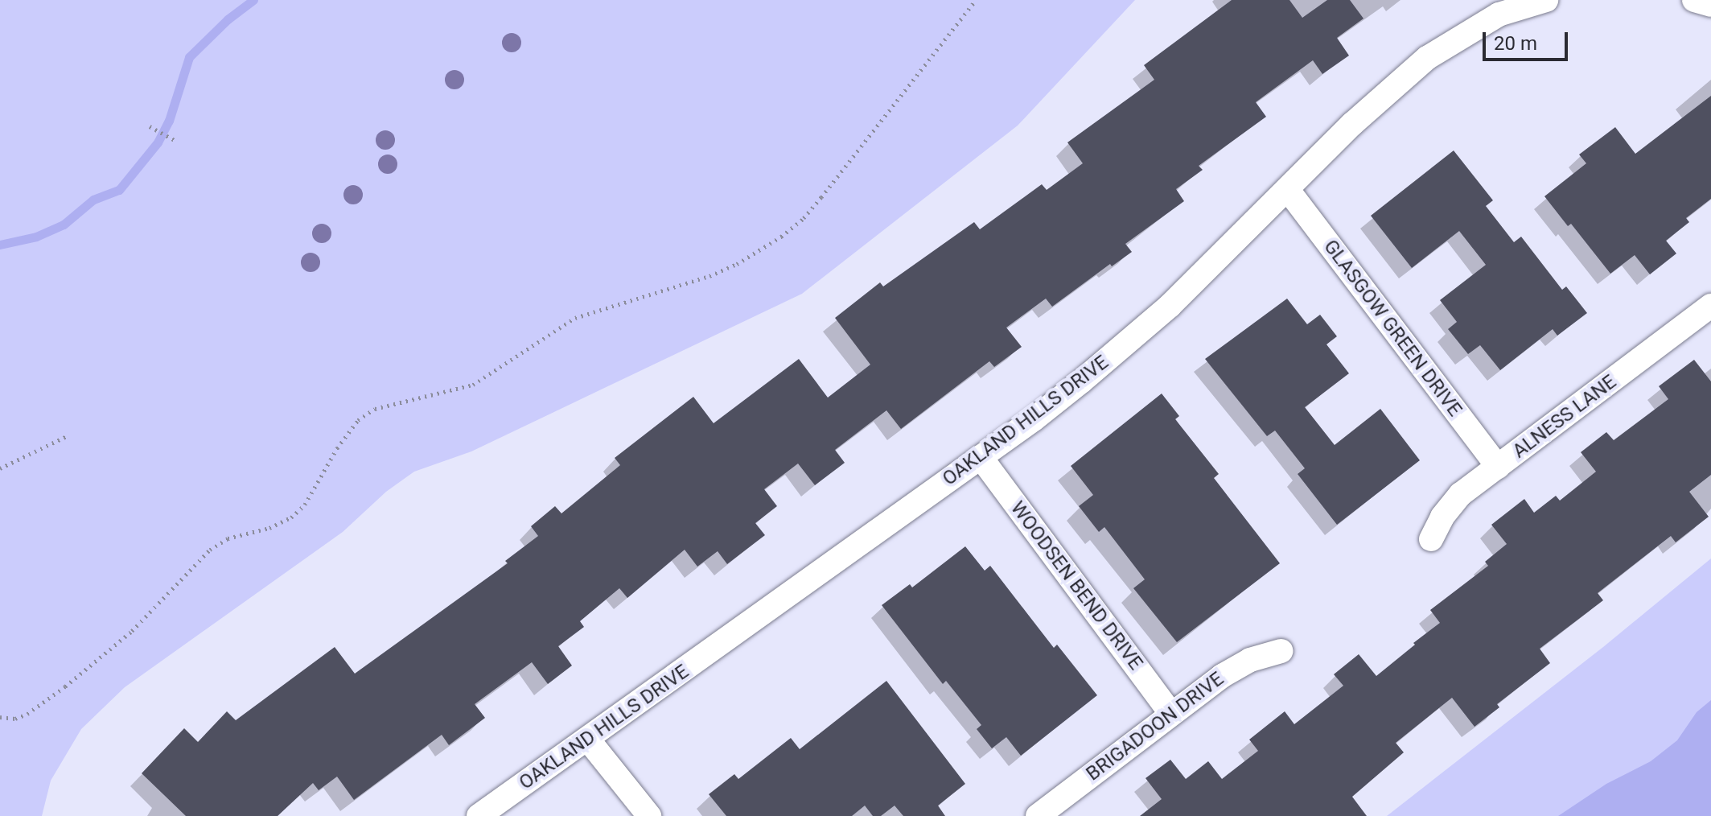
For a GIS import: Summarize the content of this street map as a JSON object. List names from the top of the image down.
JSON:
{
  "streets": {
    "street": [
      "GLASGOW GREEN DRIVE",
      "ALNESS LANE",
      "OAKLAND HILLS DRIVE",
      "WOODSEN BEND DRIVE",
      "BRIGADOON DRIVE"
    ]
  },
  "crossings": [
    ["GLASGOW GREEN DRIVE", "ALNESS LANE"],
    ["GLASGOW GREEN DRIVE", "OAKLAND HILLS DRIVE"],
    ["OAKLAND HILLS DRIVE", "WOODSEN BEND DRIVE"],
    ["WOODSEN BEND DRIVE", "BRIGADOON DRIVE"]
  ],
  "scale_bar": "20 m"
}
